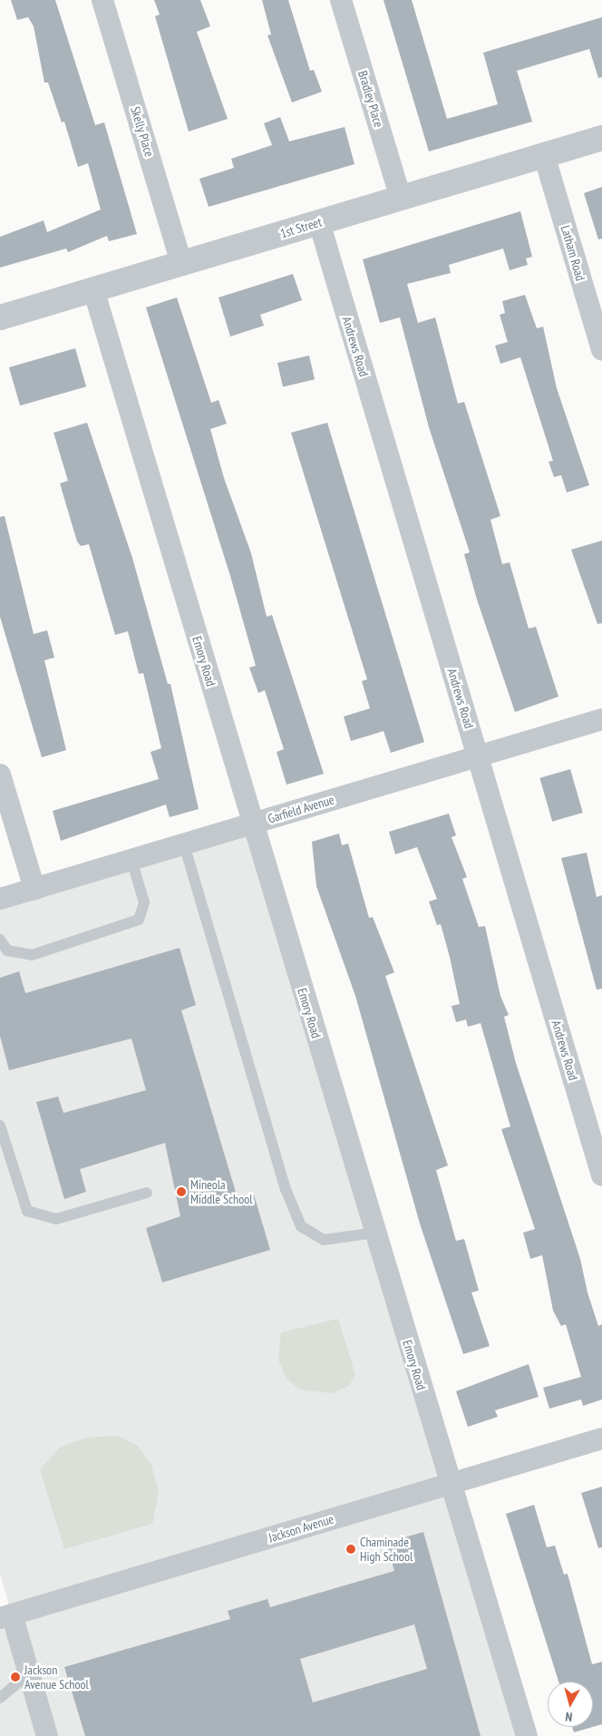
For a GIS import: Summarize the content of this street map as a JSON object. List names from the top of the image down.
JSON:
{
  "streets": {
    "street": [
      "Bradley Place",
      "Skelly Place",
      "1st Street",
      "Latham Road",
      "Andrews Road",
      "Emory Road",
      "Garfield Avenue",
      "Jackson Avenue"
    ]
  },
  "crossings": [
    ["Bradley Place", "1st Street"],
    ["Skelly Place", "1st Street"],
    ["1st Street", "Latham Road"],
    ["1st Street", "Andrews Road"],
    ["1st Street", "Emory Road"],
    ["Andrews Road", "Garfield Avenue"],
    ["Emory Road", "Garfield Avenue"],
    ["Emory Road", "Jackson Avenue"]
  ],
  "places": ["Mineola Middle School", "Chaminade High School", "Jackson Avenue School"],
  "north": "bottom"
}
